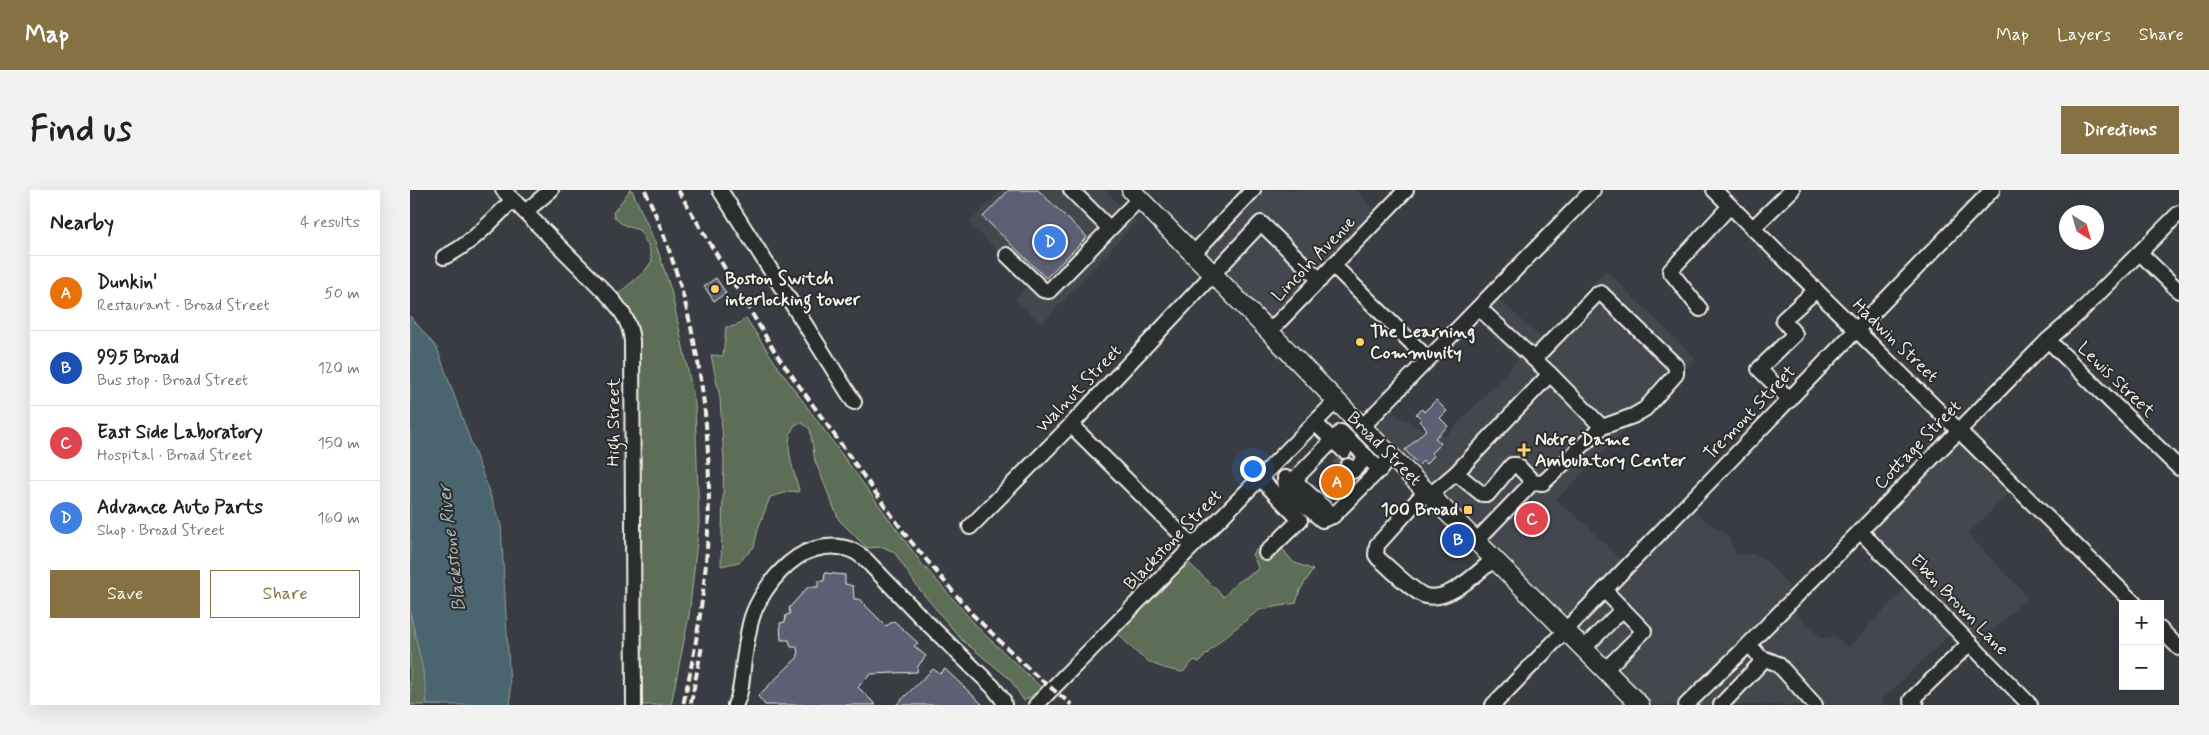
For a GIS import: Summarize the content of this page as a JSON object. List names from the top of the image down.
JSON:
{
  "streets": {
    "main road": ["Broad Street"],
    "street": [
      "Lincoln Avenue",
      "Hadwin Street",
      "Lewis Street",
      "Walnut Street",
      "Tremont Street",
      "High Street",
      "Cottage Street",
      "Blackstone Street",
      "Eben Brown Lane"
    ]
  },
  "crossings": [
    ["Lincoln Avenue", "Walnut Street"],
    ["Lincoln Avenue", "Broad Street"],
    ["Hadwin Street", "Tremont Street"],
    ["Hadwin Street", "Cottage Street"],
    ["Lewis Street", "Cottage Street"],
    ["Walnut Street", "Broad Street"],
    ["Tremont Street", "Broad Street"],
    ["Cottage Street", "Eben Brown Lane"],
    ["Broad Street", "Blackstone Street"]
  ],
  "water": ["Blackstone River"],
  "places": {
    "other": ["Boston Switch interlocking tower", "The Learning Community"],
    "health": ["Notre Dame Ambulatory Center"],
    "transit": ["100 Broad"]
  },
  "north": "bottom right",
  "page": {
    "header": "Map",
    "nav": ["Map", "Layers", "Share"],
    "buttons": [
      "Directions",
      ["Save", "Share"]
    ],
    "title": "Find us",
    "heading": ["Nearby", "4 results"],
    "pins": [
      "D",
      "A",
      "C",
      "B"
    ],
    "list": [
      {
        "mark": "A",
        "name": "Dunkin'",
        "note": "Restaurant · Broad Street",
        "value": "50 m"
      },
      {
        "mark": "B",
        "name": "995 Broad",
        "note": "Bus stop · Broad Street",
        "value": "120 m"
      },
      {
        "mark": "C",
        "name": "East Side Laboratory",
        "note": "Hospital · Broad Street",
        "value": "150 m"
      },
      {
        "mark": "D",
        "name": "Advance Auto Parts",
        "note": "Shop · Broad Street",
        "value": "160 m"
      }
    ],
    "map_buttons": ["+", "−"]
  }
}
